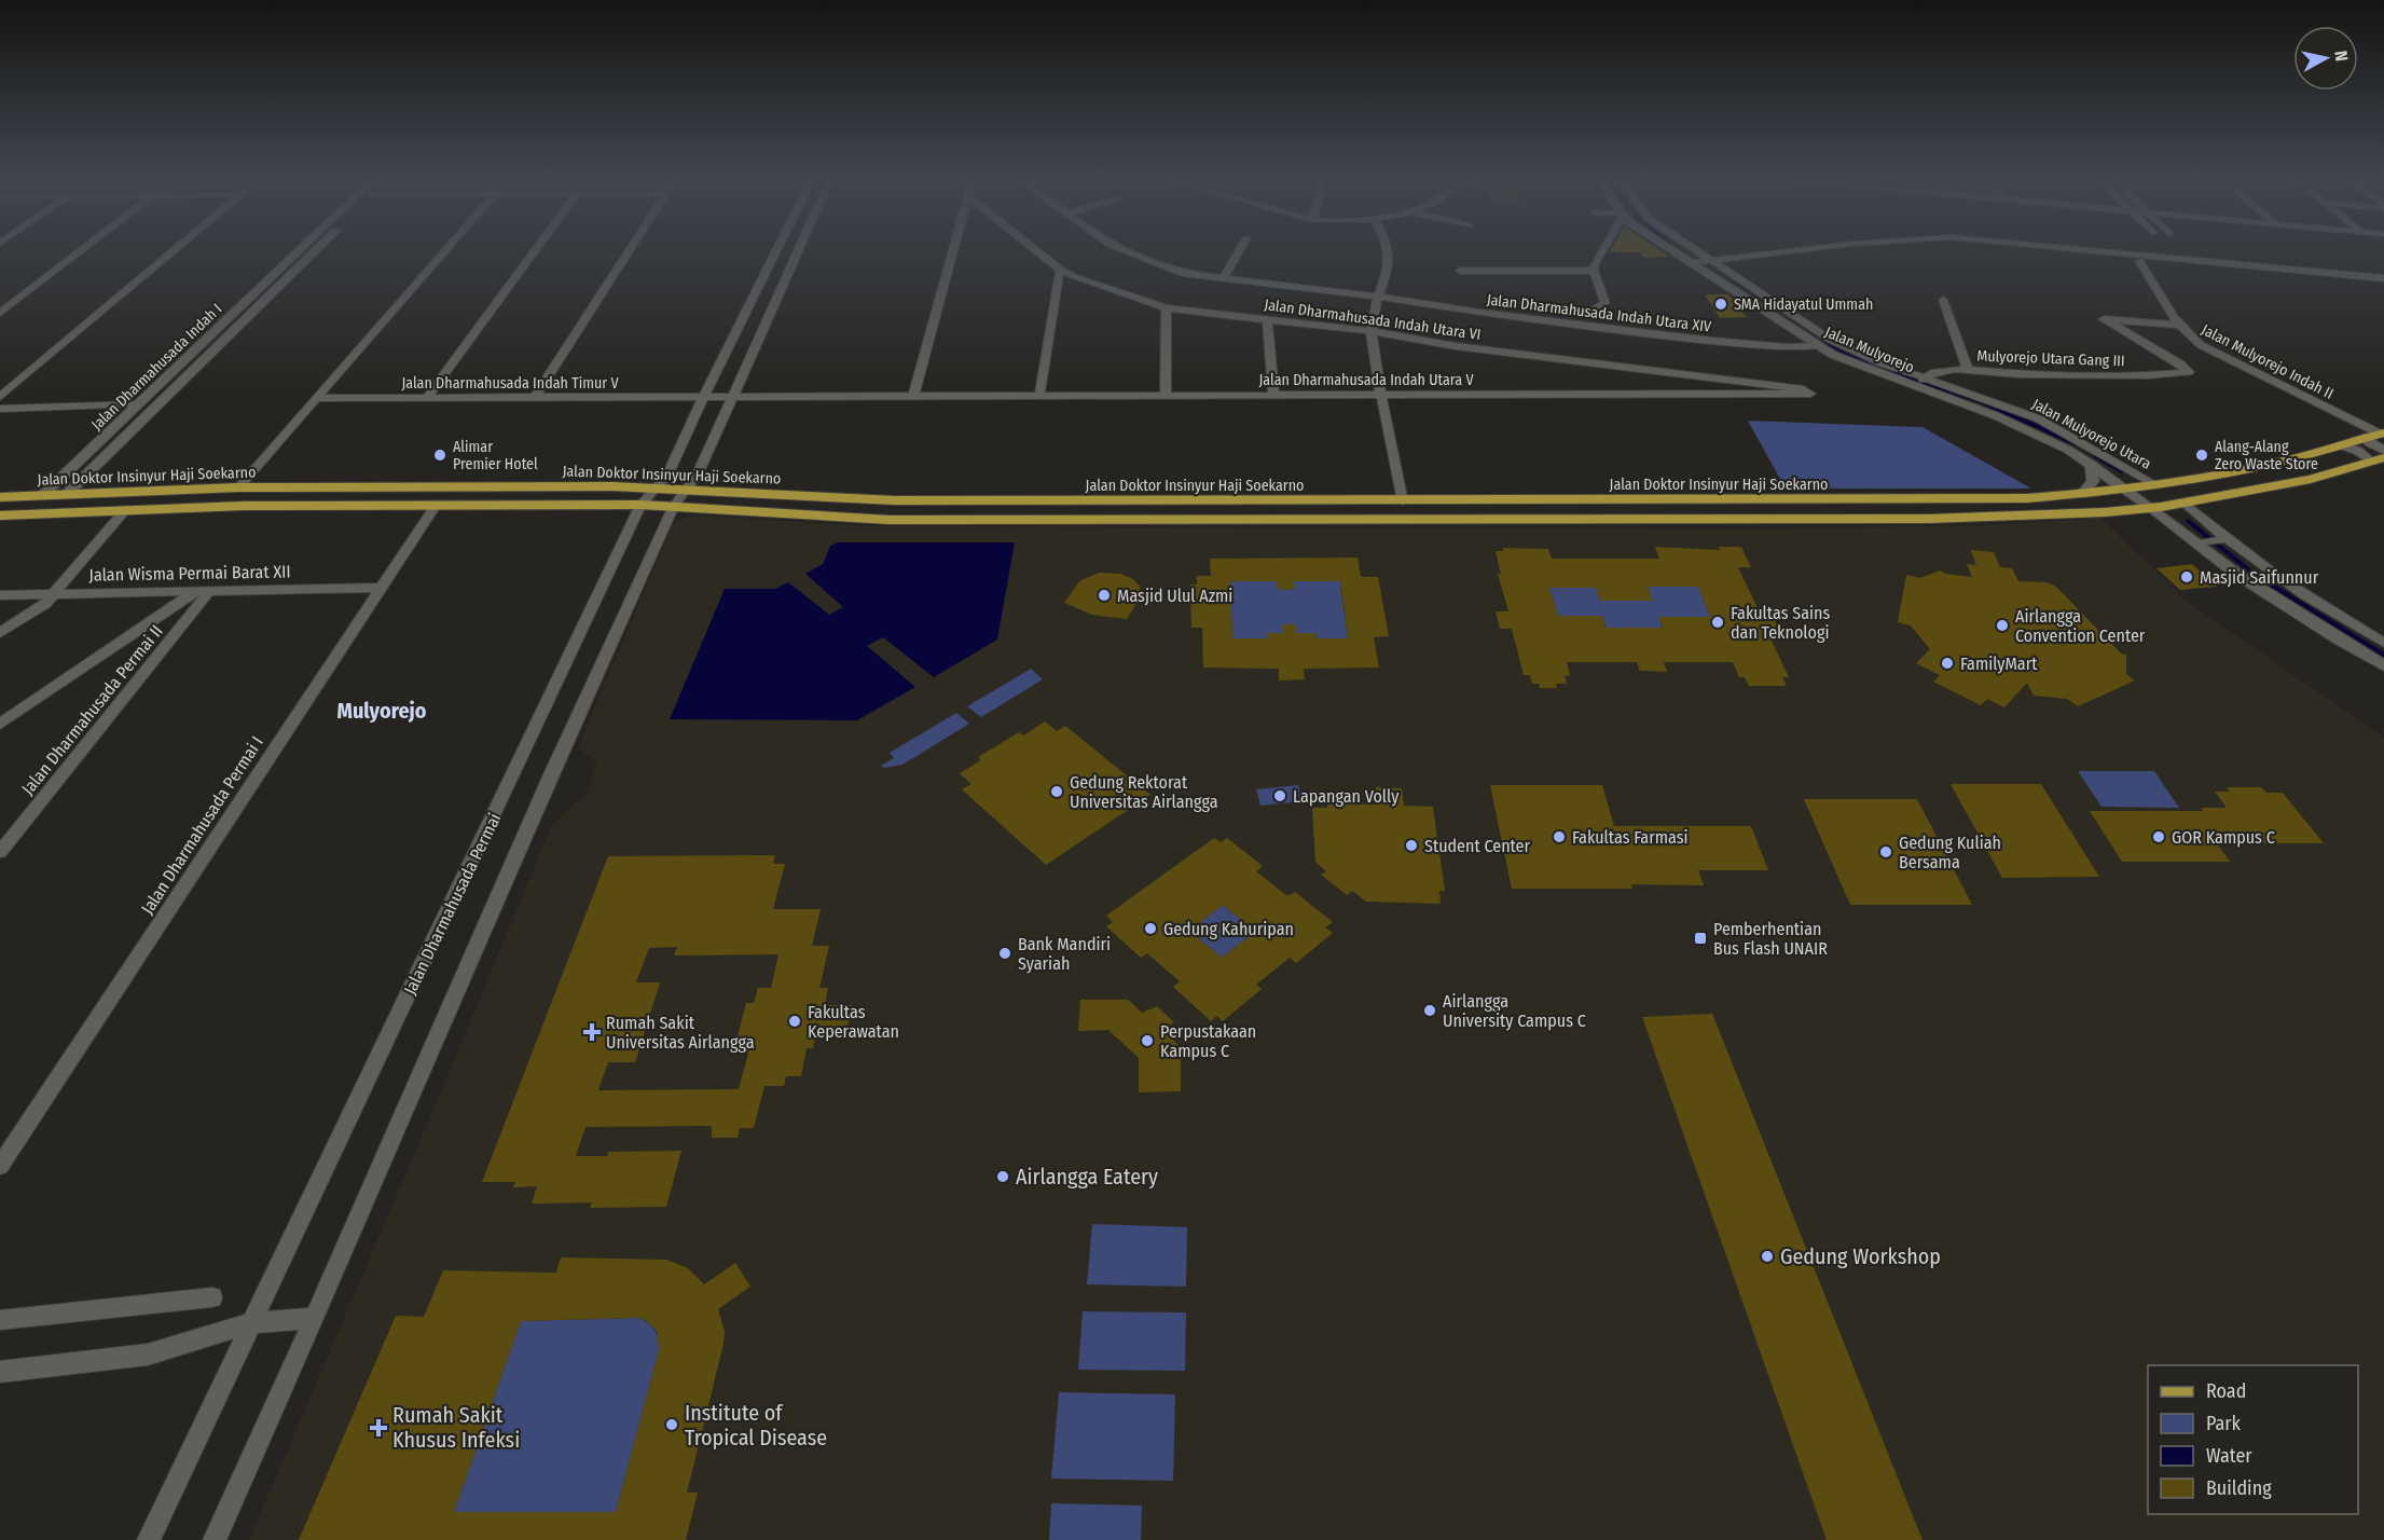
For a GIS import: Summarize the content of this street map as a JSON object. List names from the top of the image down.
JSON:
{
  "streets": {
    "main road": ["Jalan Mulyorejo", "Jalan Dharmahusada Indah I", "Jalan Doktor Insinyur Haji Soekarno"],
    "street": [
      "Jalan Dharmahusada Indah Utara XIV",
      "Jalan Dharmahusada Indah Utara VI",
      "Mulyorejo Utara Gang III",
      "Jalan Mulyorejo Indah II",
      "Jalan Dharmahusada Indah Utara V",
      "Jalan Dharmahusada Indah Timur V",
      "Jalan Mulyorejo Utara",
      "Jalan Wisma Permai Barat XII",
      "Jalan Dharmahusada Permai II",
      "Jalan Dharmahusada Permai I",
      "Jalan Dharmahusada Permai"
    ]
  },
  "crossings": [
    ["Jalan Dharmahusada Indah Utara XIV", "Jalan Mulyorejo"],
    ["Jalan Dharmahusada Indah Utara VI", "Jalan Dharmahusada Indah Utara V"],
    ["Jalan Mulyorejo", "Mulyorejo Utara Gang III"],
    ["Jalan Mulyorejo", "Jalan Mulyorejo Utara"],
    ["Jalan Mulyorejo", "Jalan Doktor Insinyur Haji Soekarno"],
    ["Mulyorejo Utara Gang III", "Jalan Mulyorejo Indah II"],
    ["Jalan Mulyorejo Indah II", "Jalan Doktor Insinyur Haji Soekarno"],
    ["Jalan Dharmahusada Indah I", "Jalan Doktor Insinyur Haji Soekarno"],
    ["Jalan Dharmahusada Indah Utara V", "Jalan Dharmahusada Indah Timur V"],
    ["Jalan Mulyorejo Utara", "Jalan Doktor Insinyur Haji Soekarno"],
    ["Jalan Doktor Insinyur Haji Soekarno", "Jalan Dharmahusada Permai I"],
    ["Jalan Doktor Insinyur Haji Soekarno", "Jalan Dharmahusada Permai"],
    ["Jalan Wisma Permai Barat XII", "Jalan Dharmahusada Permai II"],
    ["Jalan Wisma Permai Barat XII", "Jalan Dharmahusada Permai I"]
  ],
  "districts": ["Mulyorejo"],
  "places": {
    "other": [
      "SMA Hidayatul Ummah",
      "Alimar Premier Hotel",
      "Alang-Alang Zero Waste Store",
      "Masjid Saifunnur",
      "Masjid Ulul Azmi",
      "Fakultas Sains dan Teknologi",
      "Airlangga Convention Center",
      "FamilyMart",
      "Gedung Rektorat Universitas Airlangga",
      "Lapangan Volly",
      "Fakultas Farmasi",
      "GOR Kampus C",
      "Student Center",
      "Gedung Kuliah Bersama",
      "Gedung Kahuripan",
      "Bank Mandiri Syariah",
      "Airlangga University Campus C",
      "Fakultas Keperawatan",
      "Perpustakaan Kampus C",
      "Airlangga Eatery",
      "Gedung Workshop",
      "Institute of Tropical Disease"
    ],
    "transit": ["Pemberhentian Bus Flash UNAIR"],
    "health": ["Rumah Sakit Universitas Airlangga", "Rumah Sakit Khusus Infeksi"]
  },
  "legend": [
    "Road",
    "Park",
    "Water",
    "Building"
  ],
  "north": "right"
}
